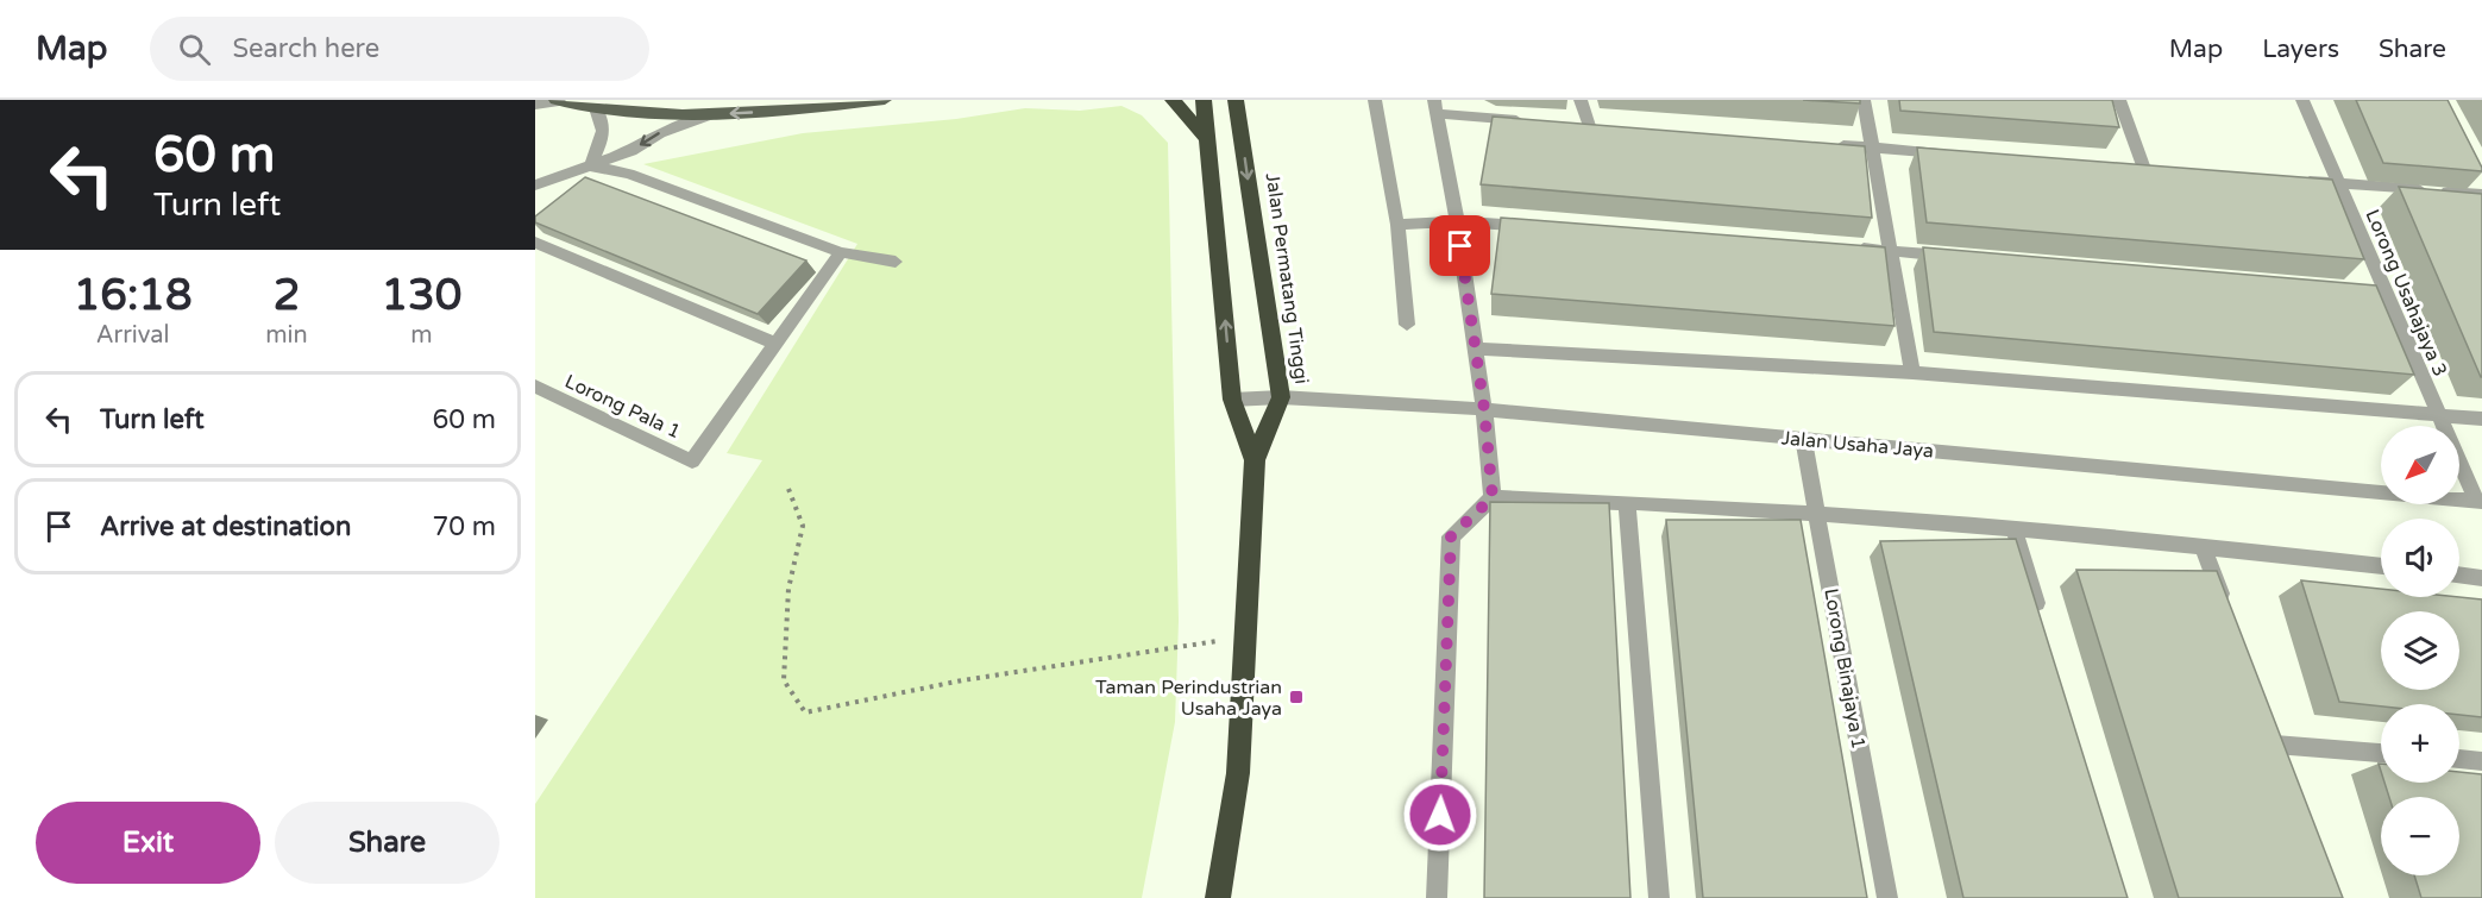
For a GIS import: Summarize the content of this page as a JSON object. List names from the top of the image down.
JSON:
{
  "streets": {
    "highway": ["Jalan Permatang Tinggi"],
    "street": [
      "Lorong Usahajaya 3",
      "Lorong Pala 1",
      "Jalan Usaha Jaya",
      "Lorong Binajaya 1"
    ]
  },
  "crossings": [
    ["Jalan Permatang Tinggi", "Jalan Usaha Jaya"],
    ["Lorong Usahajaya 3", "Jalan Usaha Jaya"],
    ["Jalan Usaha Jaya", "Lorong Binajaya 1"]
  ],
  "places": {
    "transit": ["Taman Perindustrian Usaha Jaya"]
  },
  "north": "bottom left",
  "page": {
    "header": "Map",
    "search": "Search here",
    "nav": ["Map", "Layers", "Share"],
    "turn": ["60 m", "Turn left"],
    "eta": [
      "16:18",
      "Arrival",
      "2",
      "min",
      "130",
      "m"
    ],
    "list": [
      {
        "name": "Turn left",
        "value": "60 m"
      },
      {
        "name": "Arrive at destination",
        "value": "70 m"
      }
    ],
    "map_buttons": ["+", "−"],
    "buttons": ["Exit", "Share"]
  }
}
